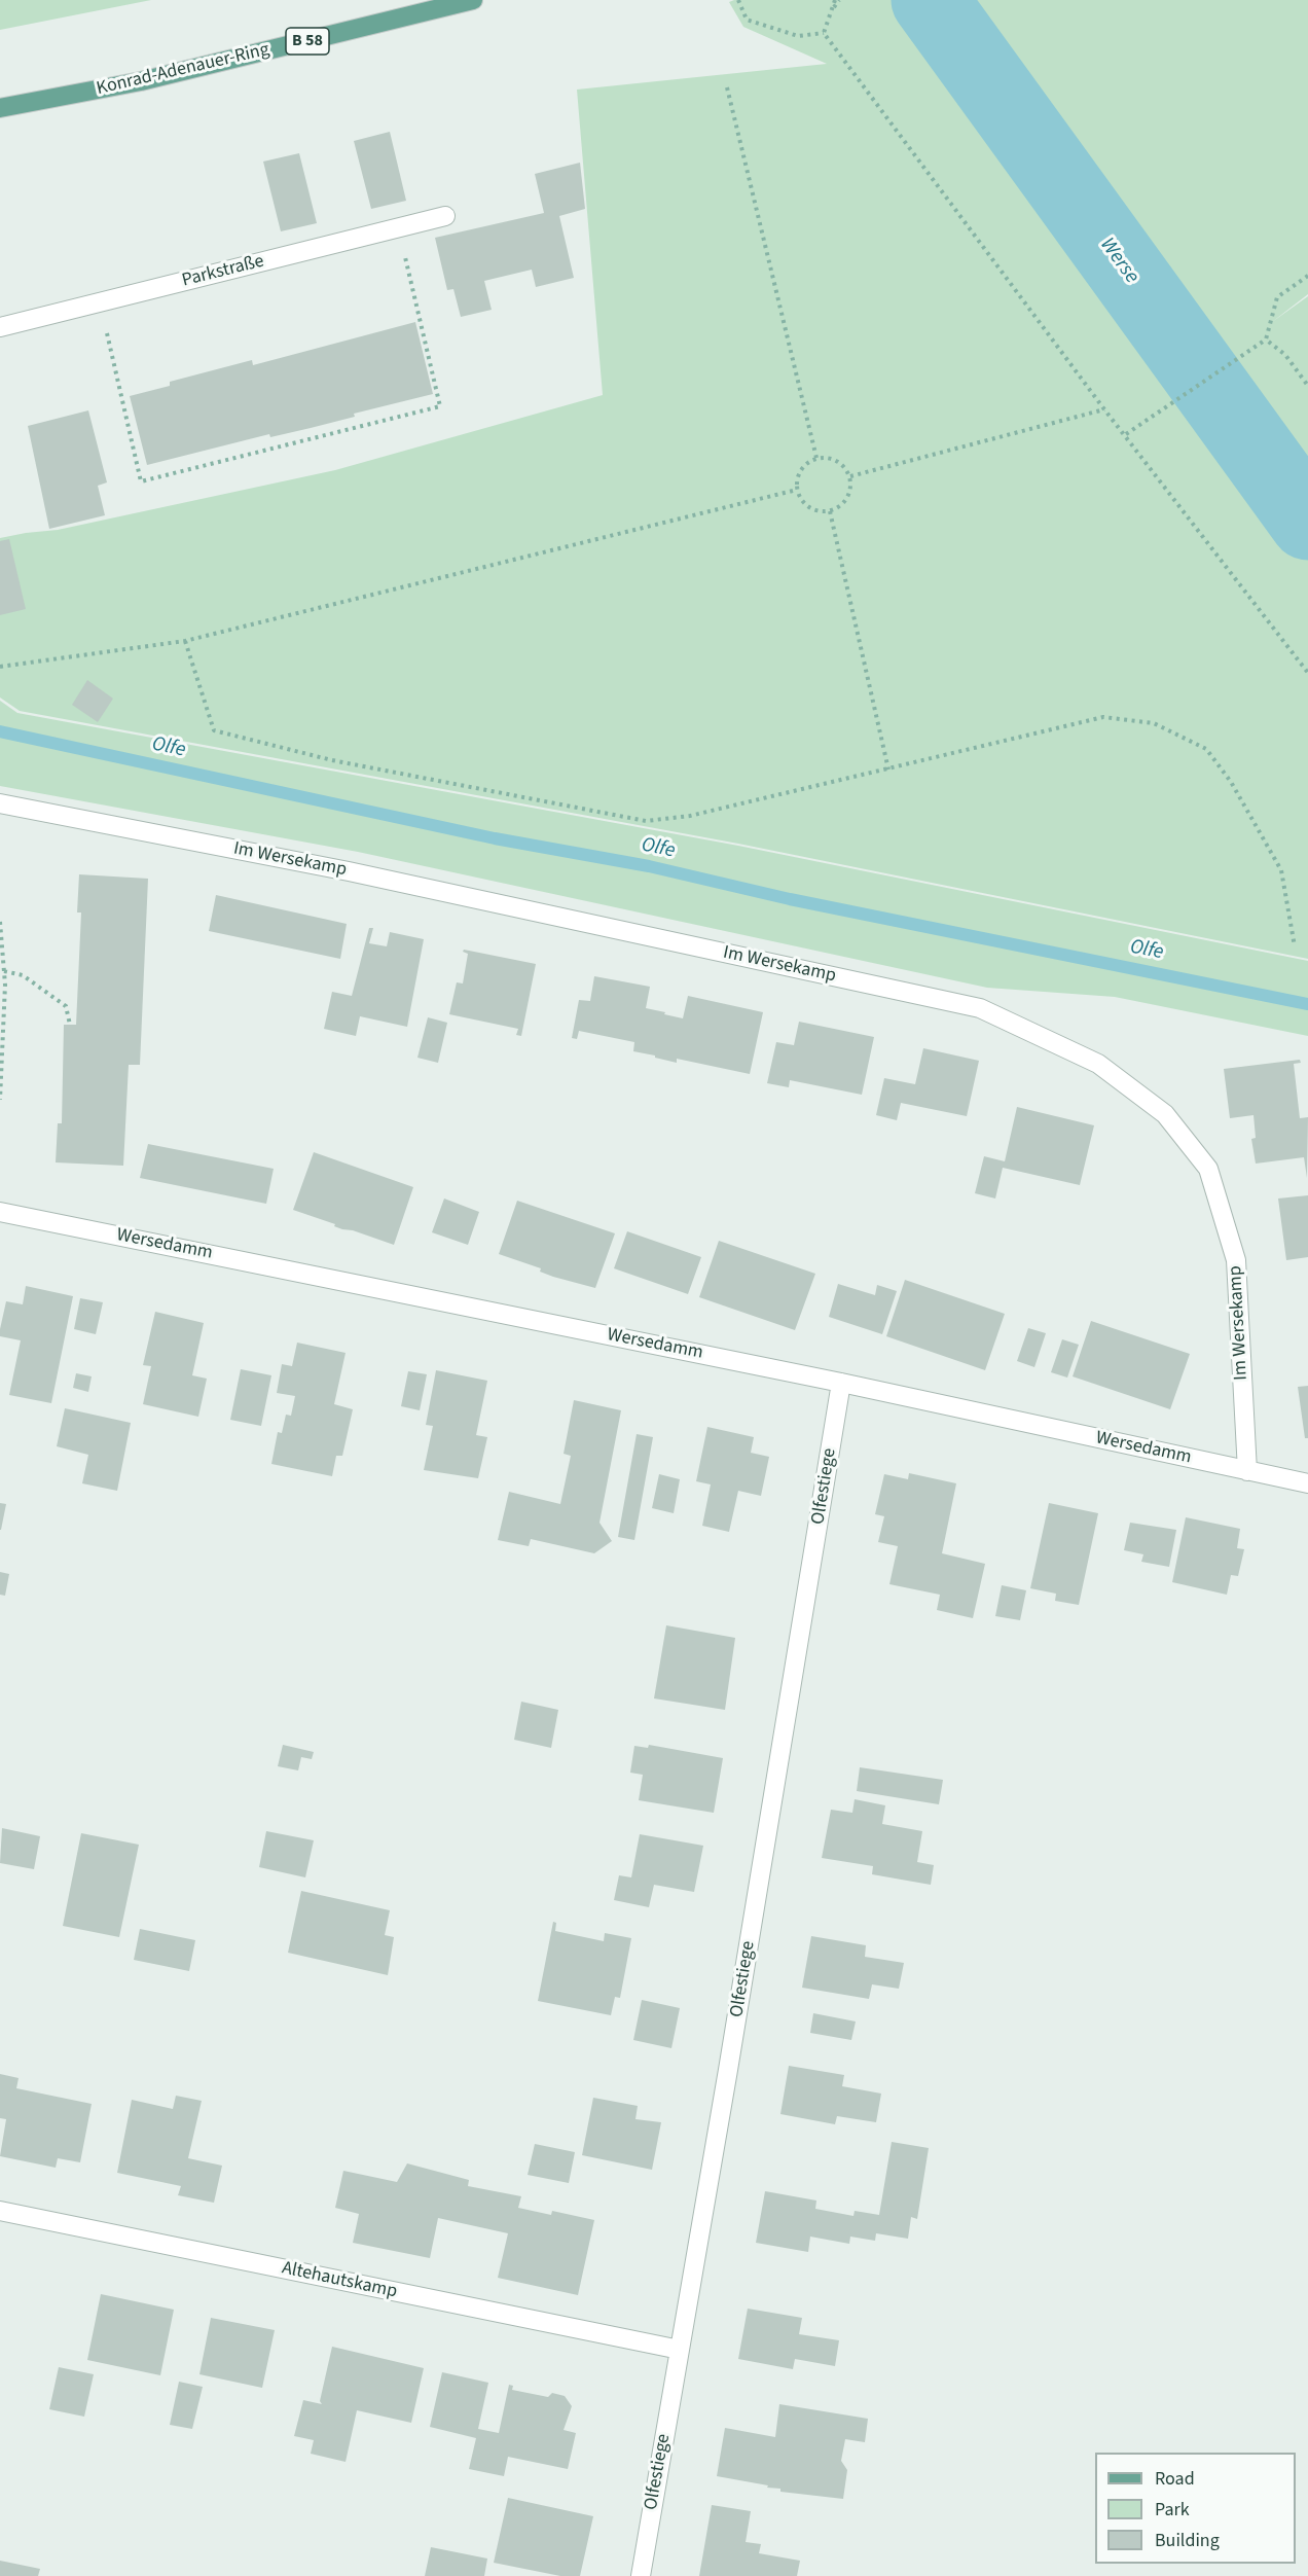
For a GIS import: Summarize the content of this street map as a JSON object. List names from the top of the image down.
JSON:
{
  "streets": {
    "main road": ["B 58", "Konrad-Adenauer-Ring"],
    "street": [
      "Parkstraße",
      "Im Wersekamp",
      "Wersedamm",
      "Olfestiege",
      "Altehautskamp"
    ]
  },
  "crossings": [
    ["Im Wersekamp", "Wersedamm"],
    ["Wersedamm", "Olfestiege"],
    ["Olfestiege", "Altehautskamp"]
  ],
  "water": ["Werse", "Olfe"],
  "legend": ["Road", "Park", "Building"]
}
